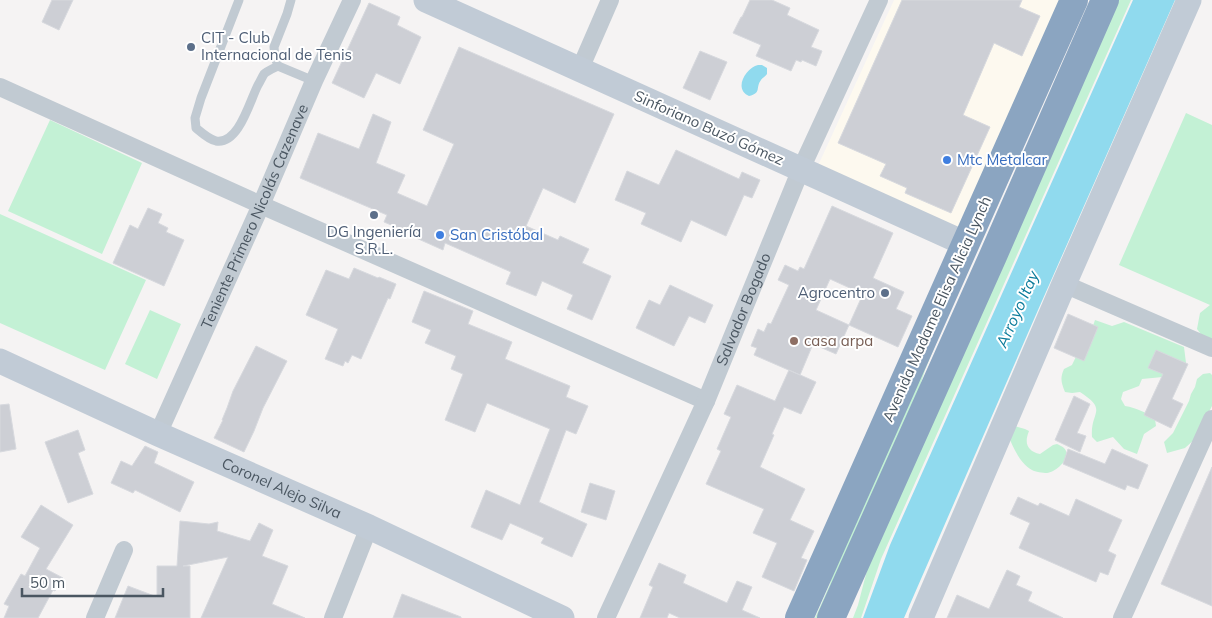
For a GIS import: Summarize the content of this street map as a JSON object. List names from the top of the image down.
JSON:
{
  "streets": {
    "highway": ["Avenida Madame Elisa Alicia Lynch"],
    "main road": ["Sinforiano Buzó Gómez", "Coronel Alejo Silva"],
    "street": ["Teniente Primero Nicolás Cazenave", "Salvador Bogado"]
  },
  "crossings": [
    ["Sinforiano Buzó Gómez", "Salvador Bogado"],
    ["Sinforiano Buzó Gómez", "Avenida Madame Elisa Alicia Lynch"],
    ["Teniente Primero Nicolás Cazenave", "Coronel Alejo Silva"]
  ],
  "water": ["Arroyo Itay"],
  "places": [
    "CIT - Club Internacional de Tenis",
    "Mtc Metalcar",
    "DG Ingeniería S.R.L.",
    "San Cristóbal",
    "Agrocentro",
    "casa arpa"
  ],
  "scale_bar": "50 m"
}
